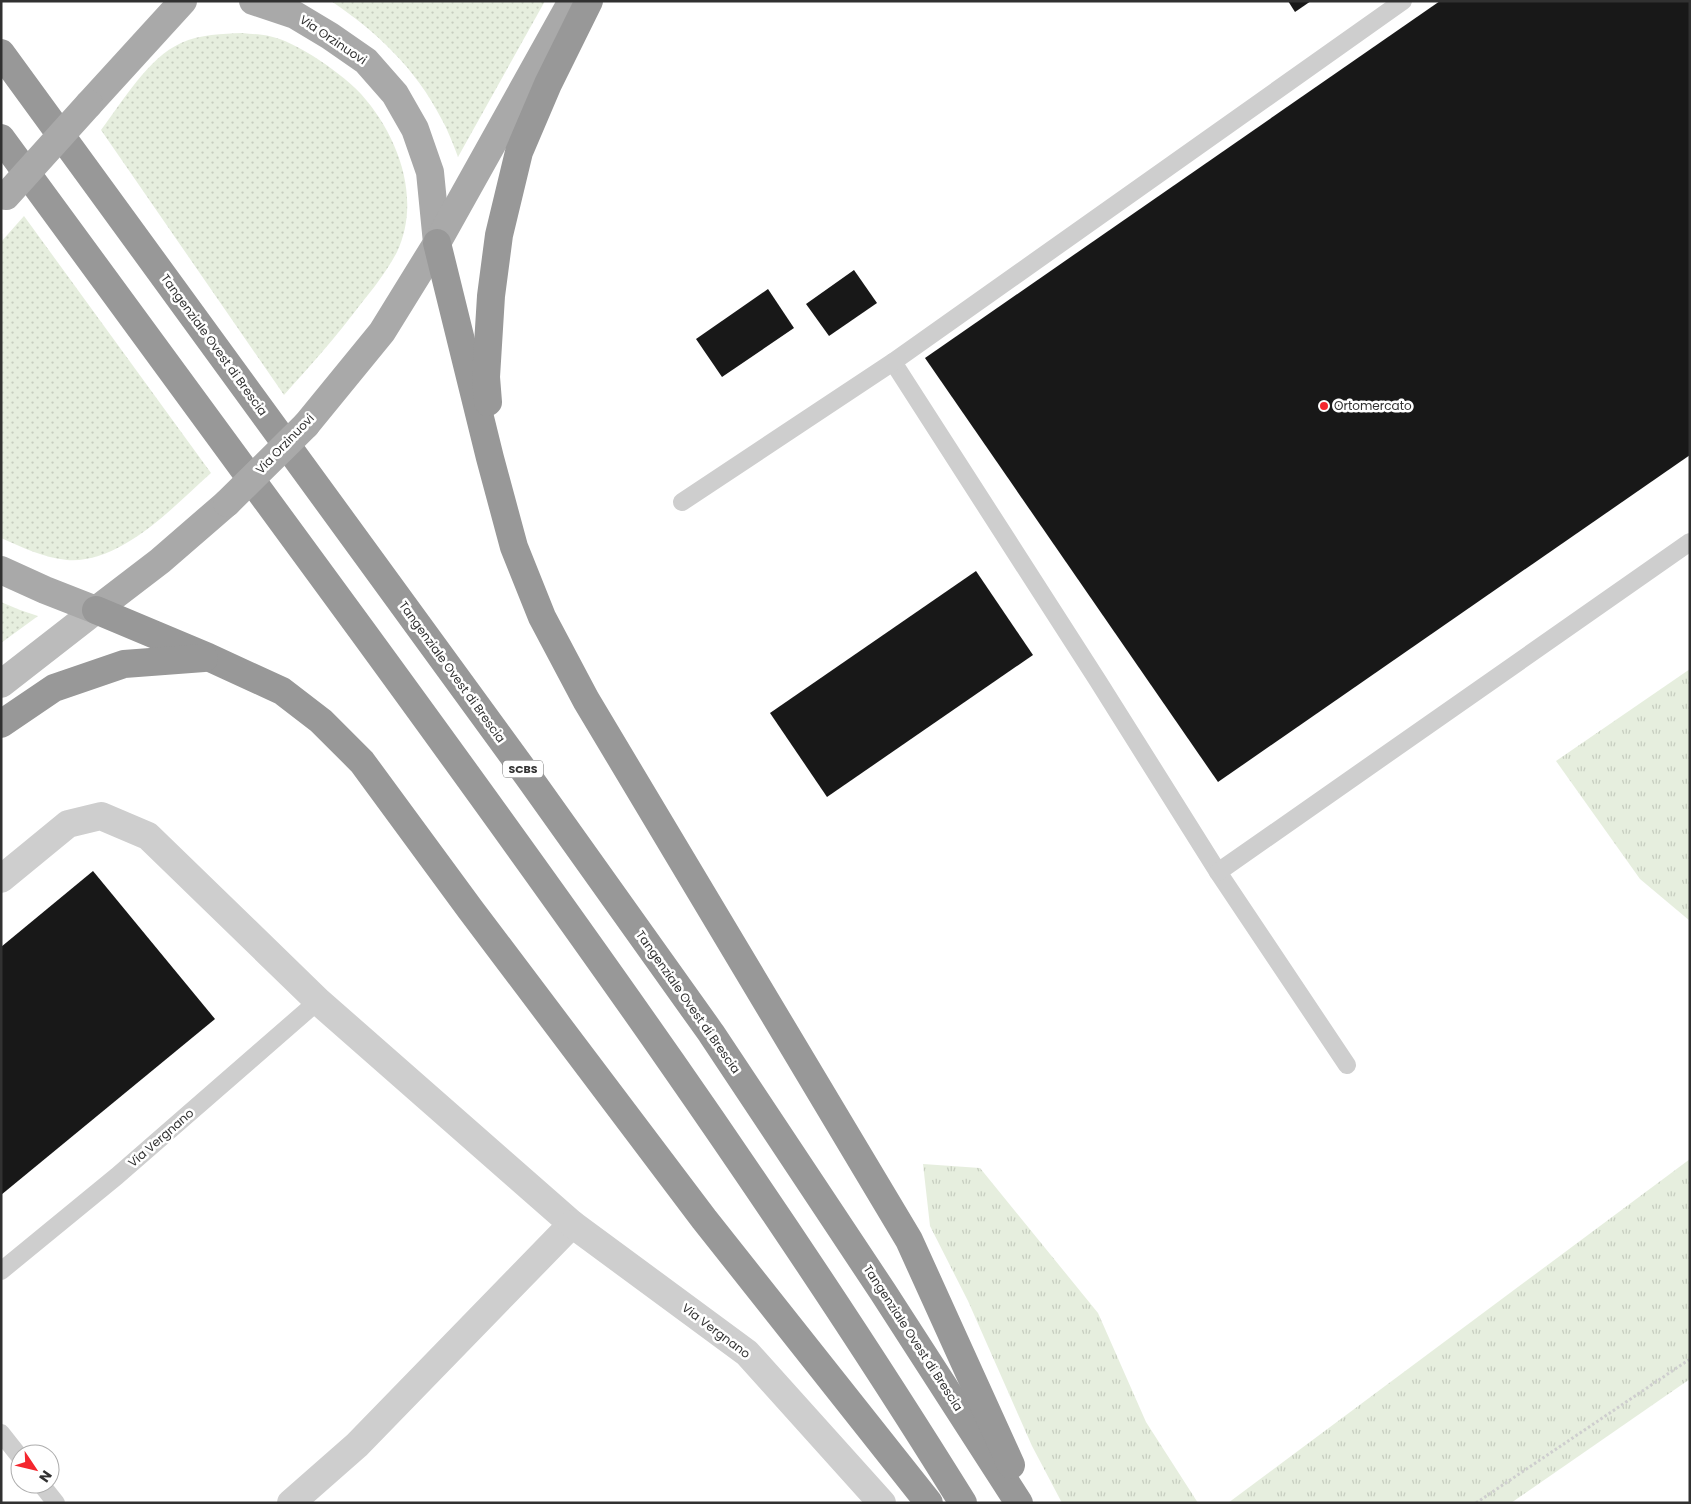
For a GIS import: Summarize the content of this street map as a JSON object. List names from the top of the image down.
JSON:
{
  "streets": {
    "highway": ["Tangenziale Ovest di Brescia", "SCBS"],
    "main road": ["Via Orzinuovi"],
    "street": ["Via Vergnano"]
  },
  "places": ["Ortomercato"],
  "north": "bottom right"
}
